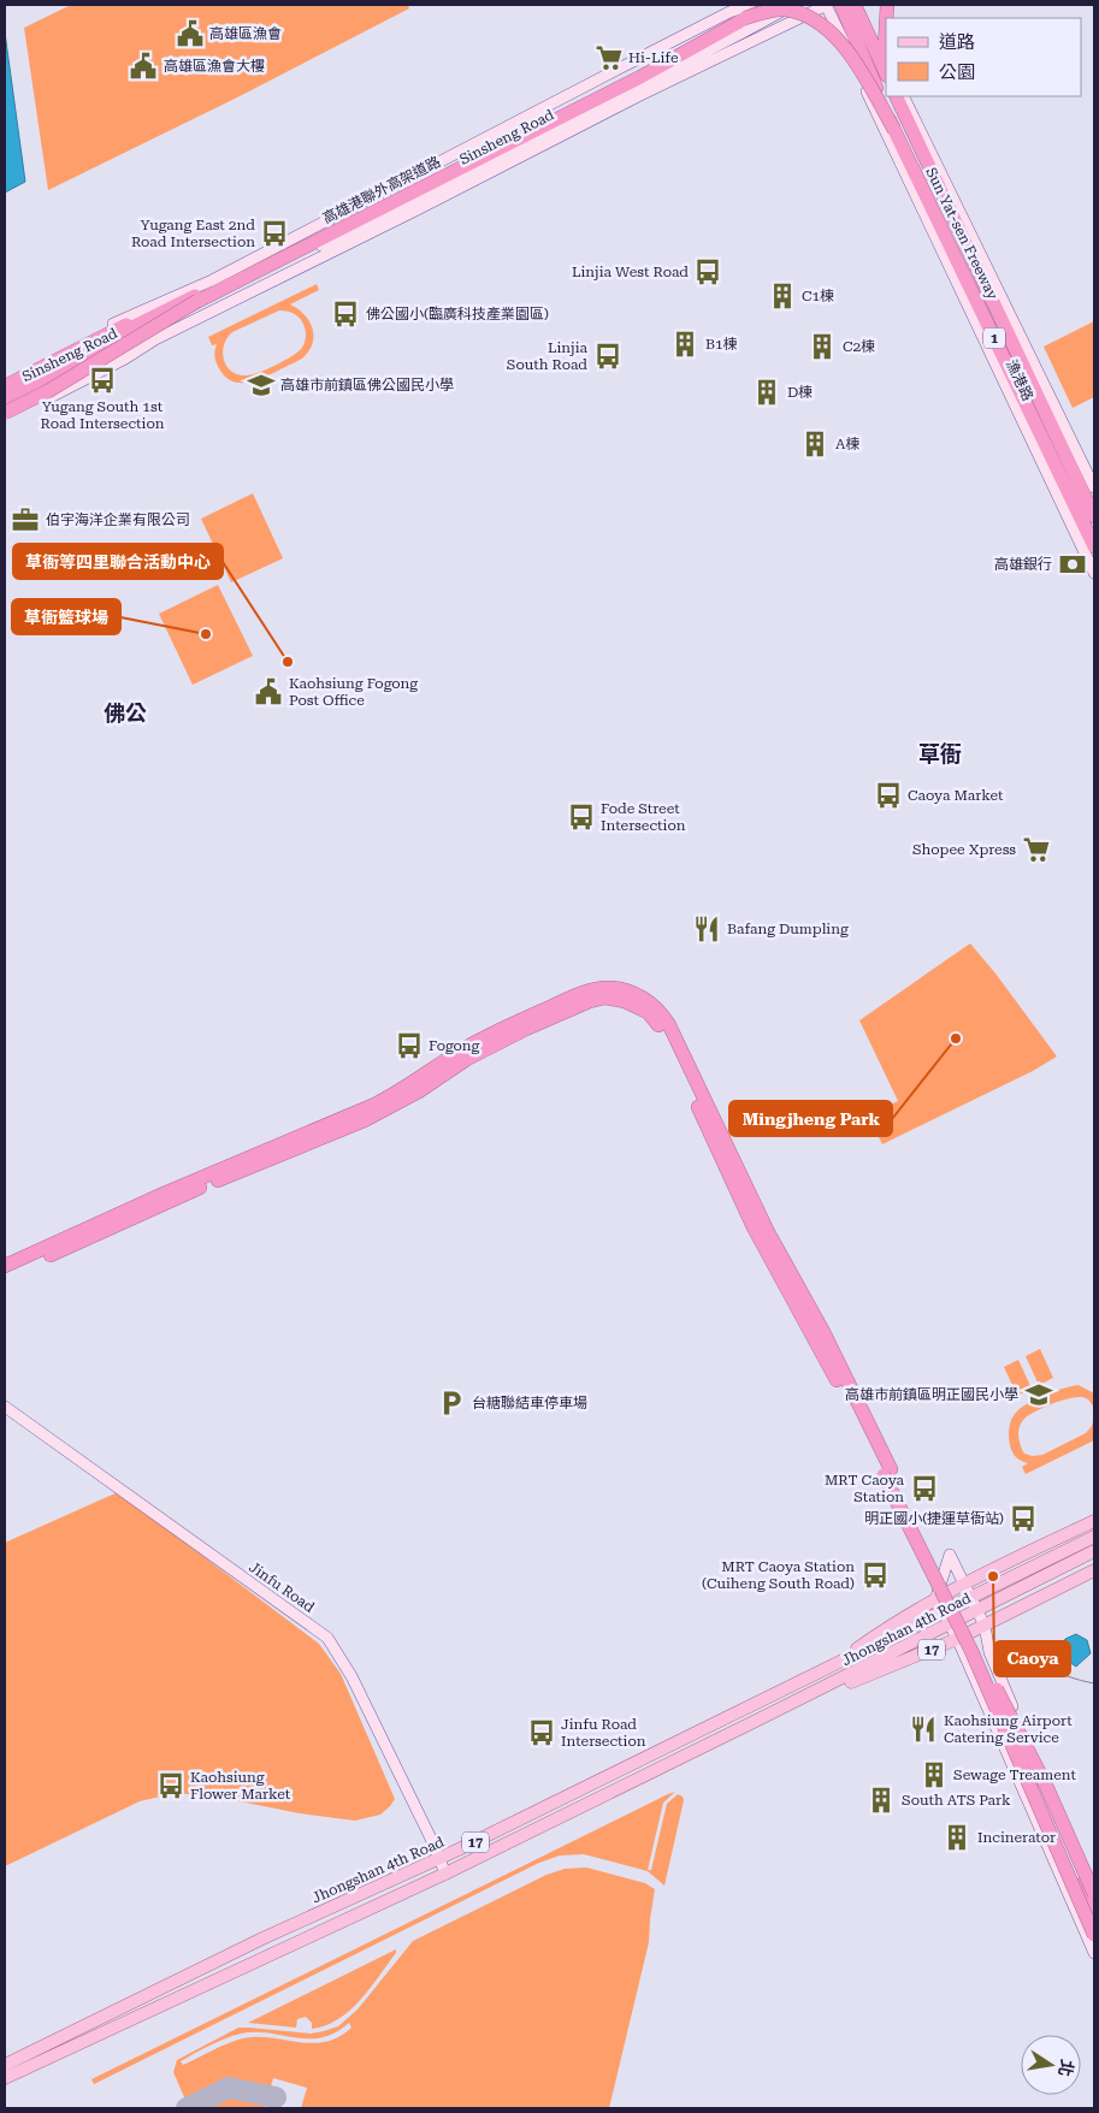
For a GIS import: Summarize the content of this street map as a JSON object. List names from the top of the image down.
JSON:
{
  "streets": {
    "highway": ["高雄港聯外高架道路", "Sun Yat-sen Freeway", "1"],
    "main road": ["Jhongshan 4th Road", "17"],
    "street": ["Sinsheng Road", "漁港路", "Jinfu Road"]
  },
  "crossings": [
    ["Sinsheng Road", "高雄港聯外高架道路"],
    ["Sinsheng Road", "漁港路"],
    ["Jinfu Road", "Jhongshan 4th Road"]
  ],
  "districts": ["佛公", "草衙"],
  "places": {
    "public building": ["高雄區漁會", "高雄區漁會大樓", "Kaohsiung Fogong Post Office"],
    "supermarket": ["Hi-Life", "Shopee Xpress"],
    "bus stop": [
      "Yugang East 2nd Road Intersection",
      "Linjia West Road",
      "佛公國小(臨廣科技產業園區)",
      "Linjia South Road",
      "Yugang South 1st Road Intersection",
      "Caoya Market",
      "Fode Street Intersection",
      "Fogong",
      "MRT Caoya Station",
      "明正國小(捷運草衙站)",
      "MRT Caoya Station (Cuiheng South Road)",
      "Jinfu Road Intersection",
      "Kaohsiung Flower Market"
    ],
    "building": [
      "C1棟",
      "B1棟",
      "C2棟",
      "D棟",
      "A棟",
      "Sewage Treament",
      "South ATS Park",
      "Incinerator"
    ],
    "school or university": ["高雄市前鎮區佛公國民小學", "高雄市前鎮區明正國民小學"],
    "office": ["伯宇海洋企業有限公司"],
    "bank": ["高雄銀行"],
    "other": [
      "草衙籃球場",
      "草衙等四里聯合活動中心",
      "Mingjheng Park",
      "Caoya"
    ],
    "restaurant": ["Bafang Dumpling", "Kaohsiung Airport Catering Service"],
    "parking": ["台糖聯結車停車場"]
  },
  "legend": ["道路", "公園"],
  "north": "right"
}
